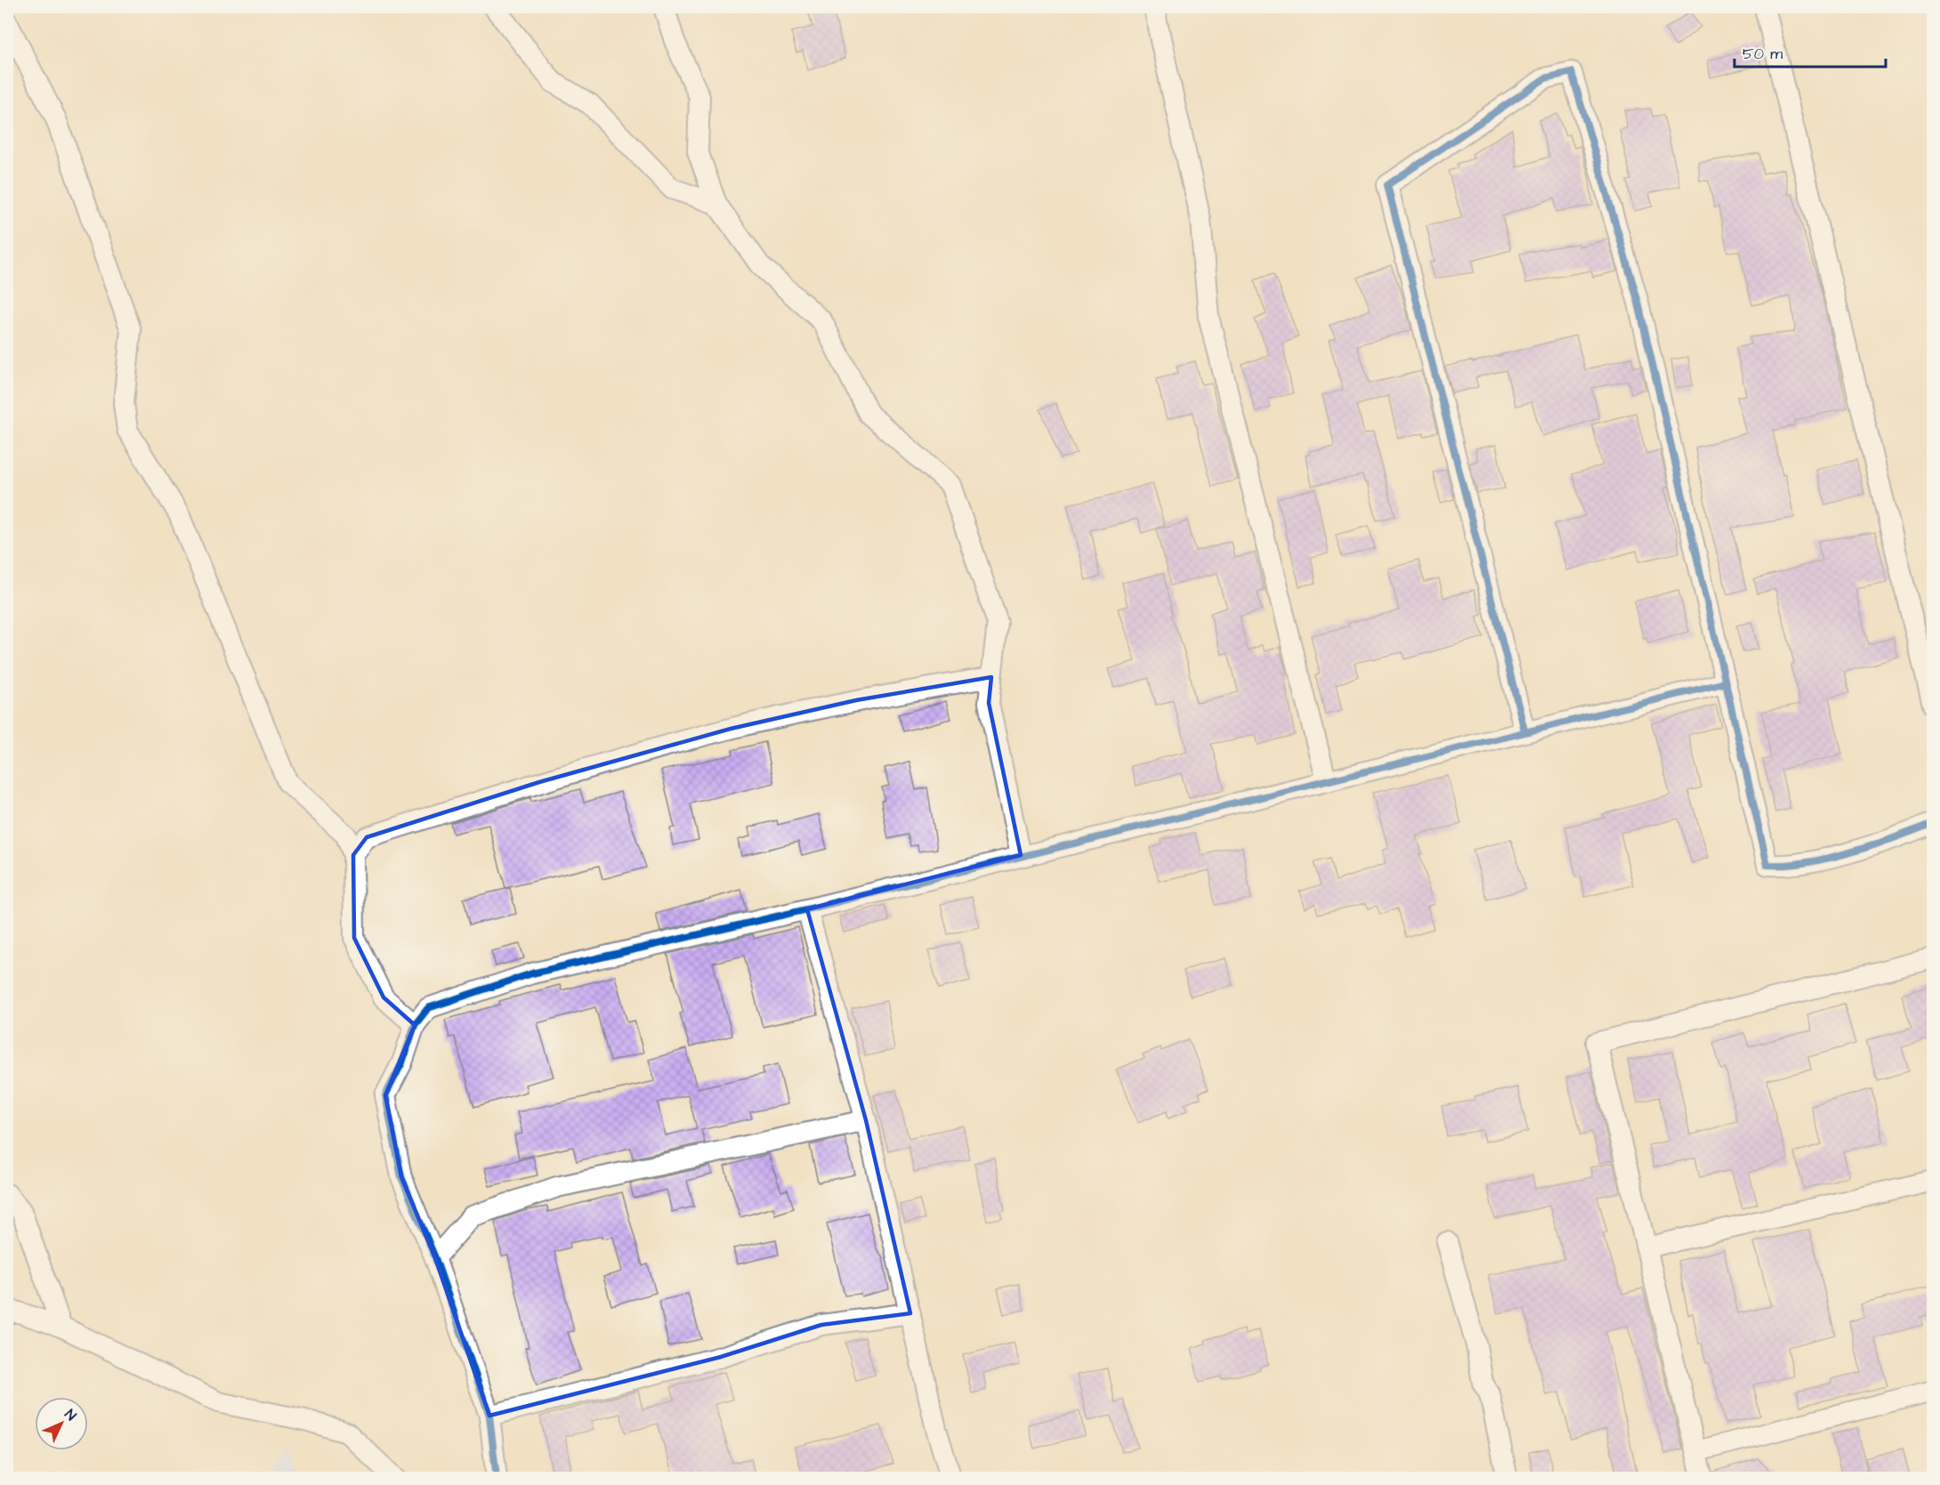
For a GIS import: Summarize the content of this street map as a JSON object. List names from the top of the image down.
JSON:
{
  "scale_bar": "50 m",
  "north": "top right"
}
